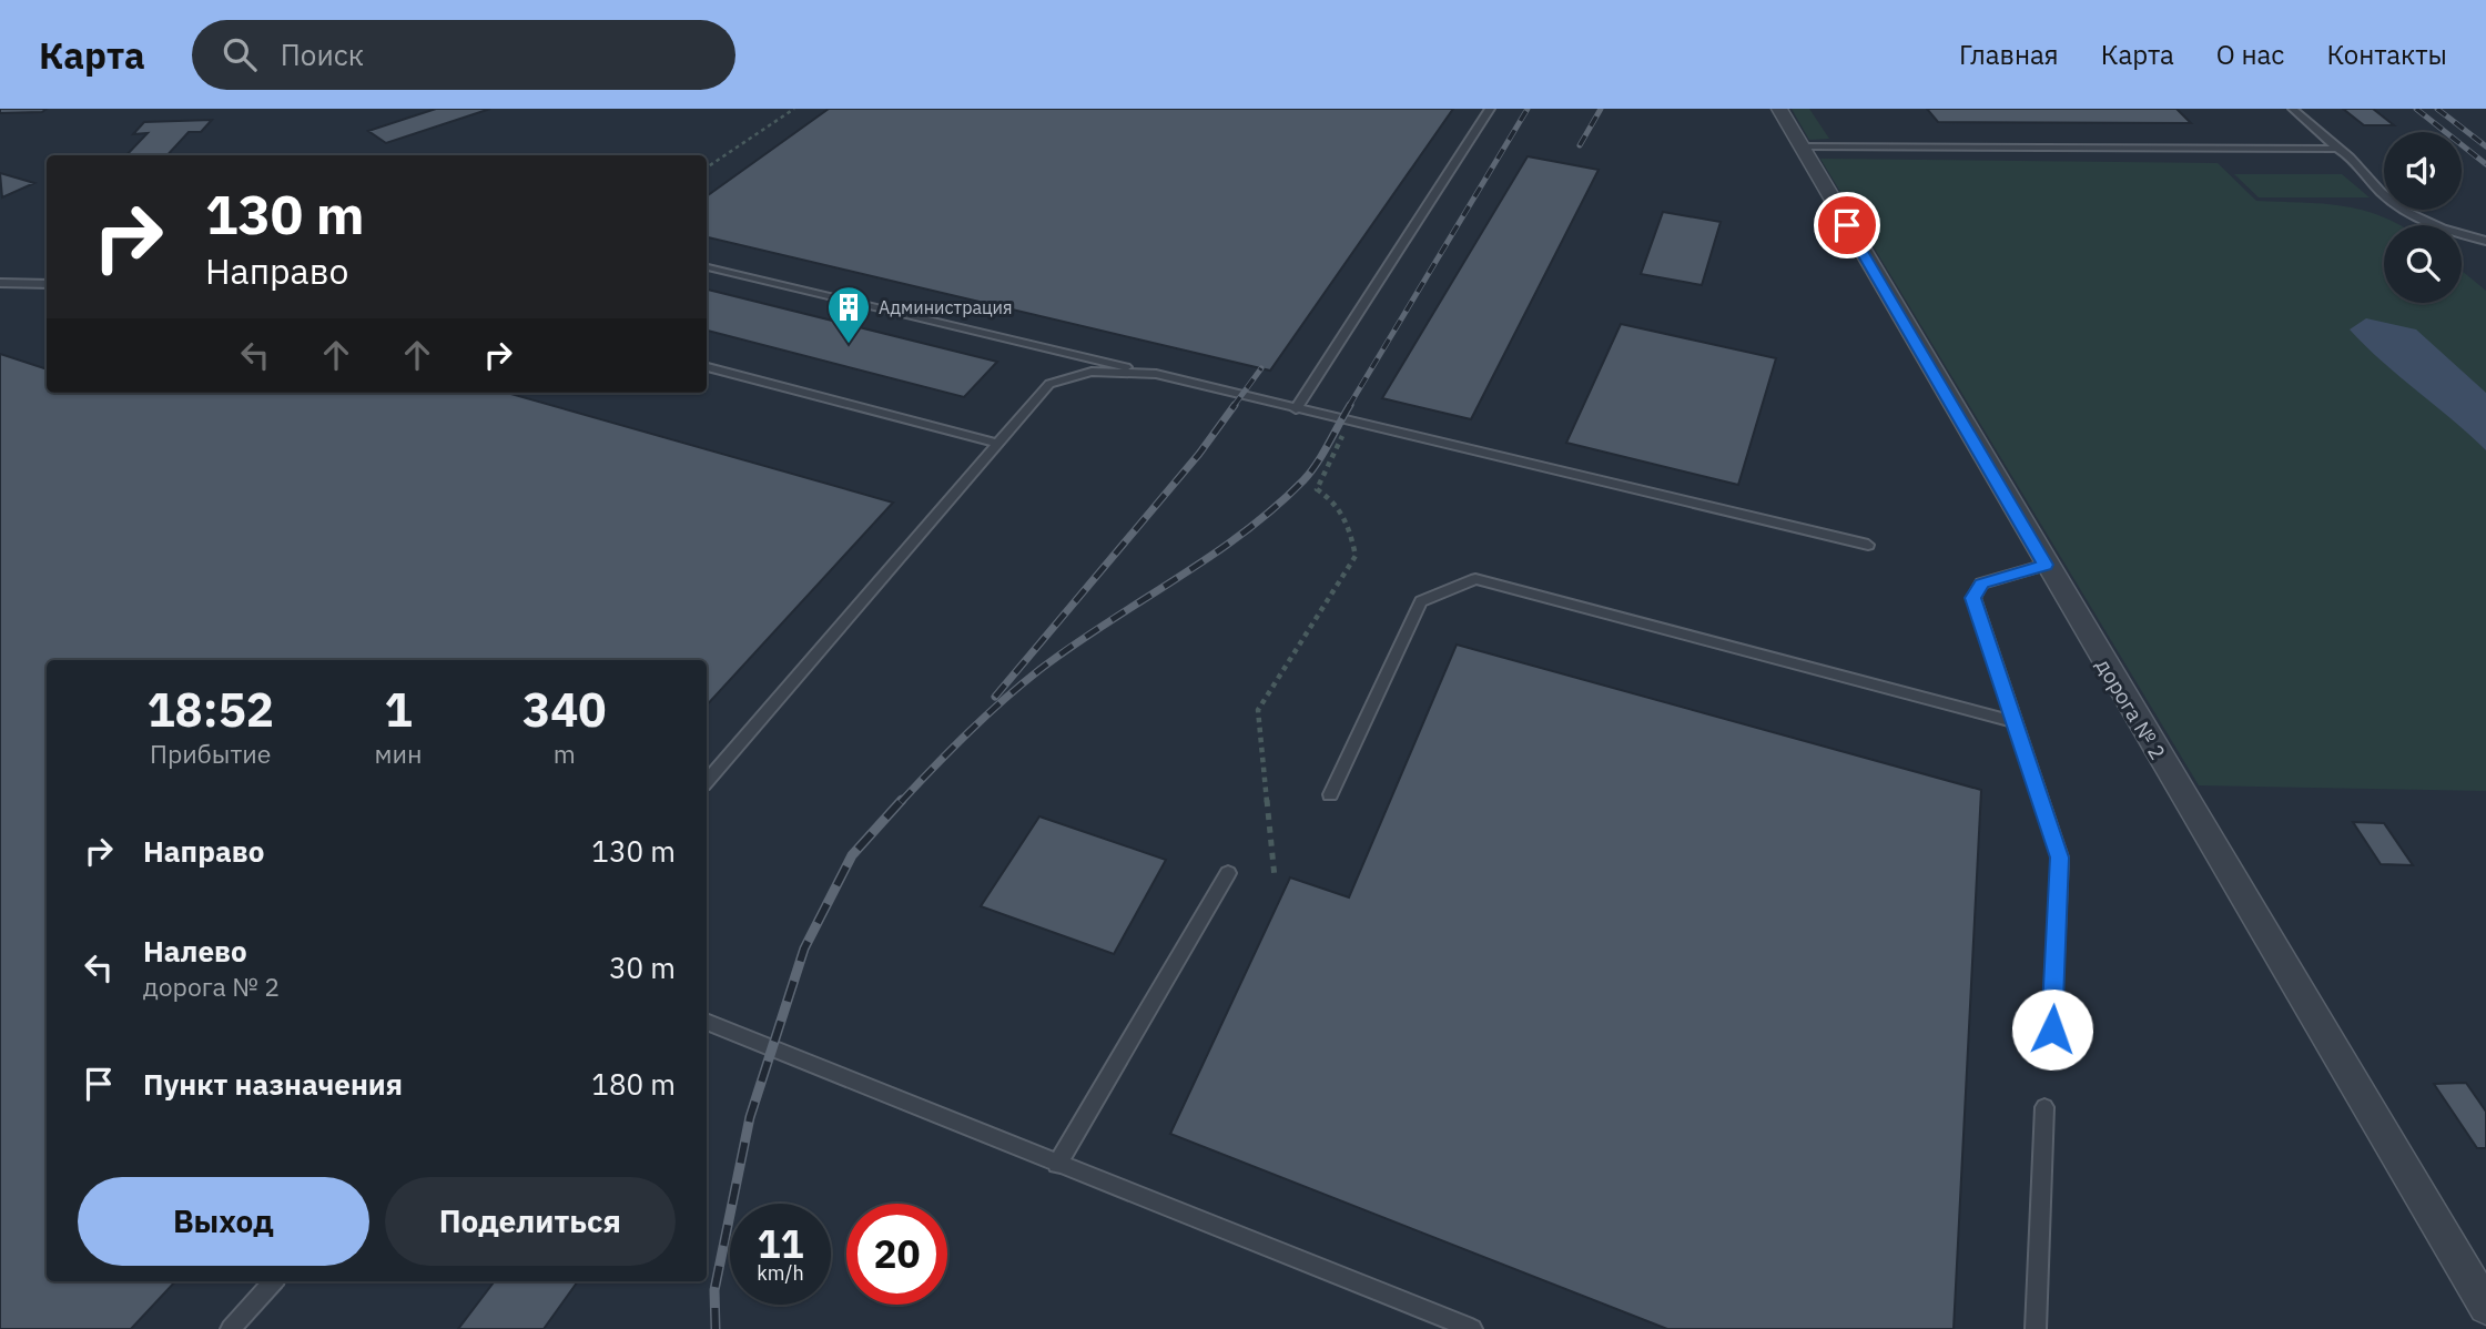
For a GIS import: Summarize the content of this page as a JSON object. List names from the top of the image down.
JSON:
{
  "streets": {
    "street": ["дорога № 2"]
  },
  "places": {
    "building": ["Администрация"]
  },
  "page": {
    "header": "Карта",
    "search": "Поиск",
    "nav": [
      "Главная",
      "Карта",
      "О нас",
      "Контакты"
    ],
    "turn": ["130 m", "Направо"],
    "eta": [
      "18:52",
      "Прибытие",
      "1",
      "мин",
      "340",
      "m"
    ],
    "list": [
      {
        "name": "Направо",
        "value": "130 m"
      },
      {
        "name": "Налево",
        "note": "дорога № 2",
        "value": "30 m"
      },
      {
        "name": "Пункт назначения",
        "value": "180 m"
      }
    ],
    "buttons": ["Выход", "Поделиться"],
    "speed": "11 km/h",
    "limit": "20"
  }
}
